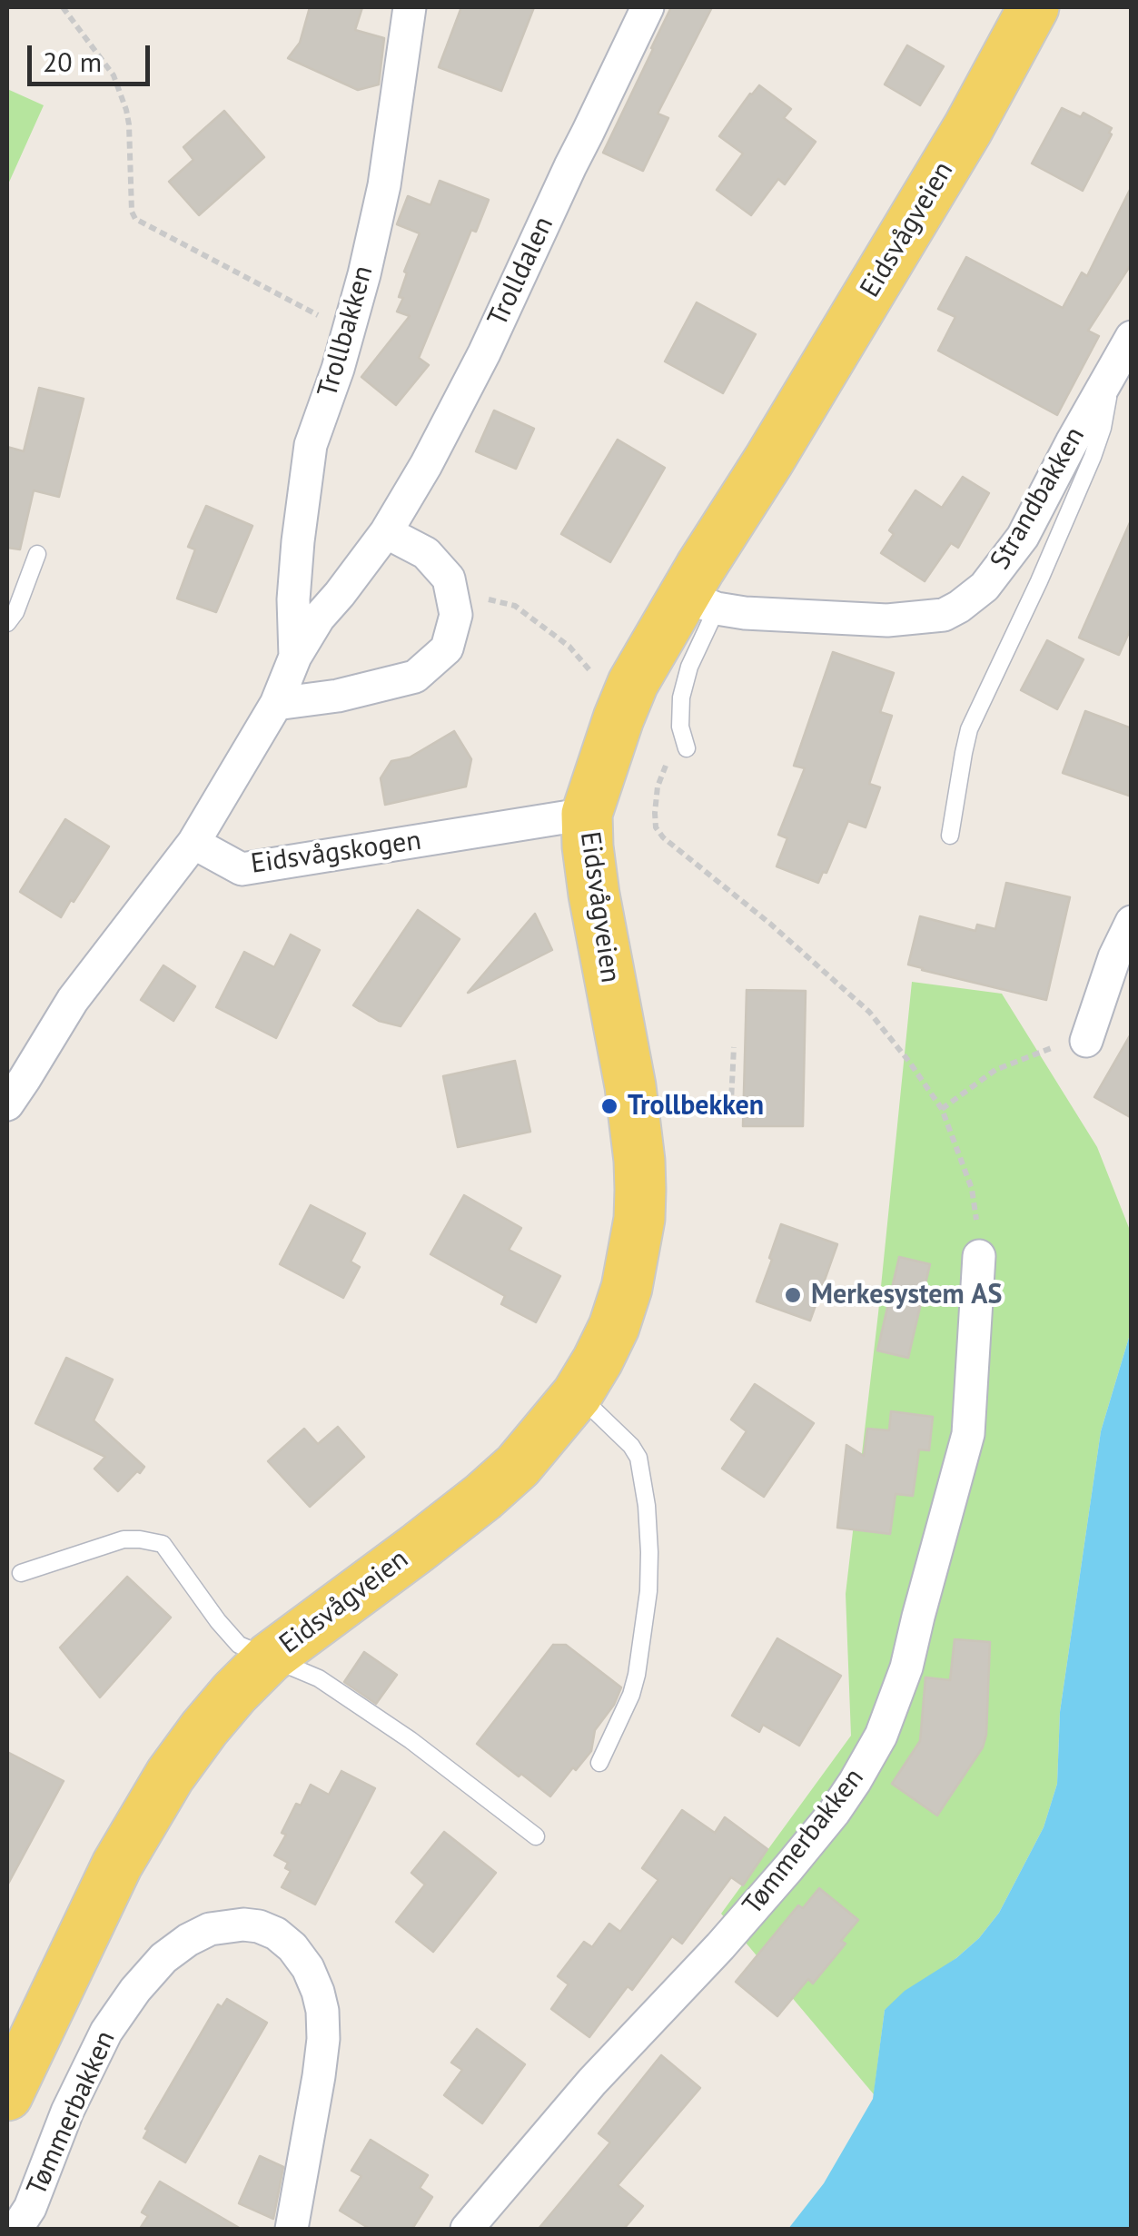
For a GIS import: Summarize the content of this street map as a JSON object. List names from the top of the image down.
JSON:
{
  "streets": {
    "main road": ["Eidsvågveien"],
    "street": [
      "Trolldalen",
      "Trollbakken",
      "Strandbakken",
      "Eidsvågskogen",
      "Tømmerbakken"
    ]
  },
  "crossings": [
    ["Eidsvågveien", "Strandbakken"],
    ["Eidsvågveien", "Eidsvågskogen"],
    ["Trolldalen", "Trollbakken"],
    ["Trolldalen", "Eidsvågskogen"]
  ],
  "places": ["Trollbekken", "Merkesystem AS"],
  "scale_bar": "20 m"
}
